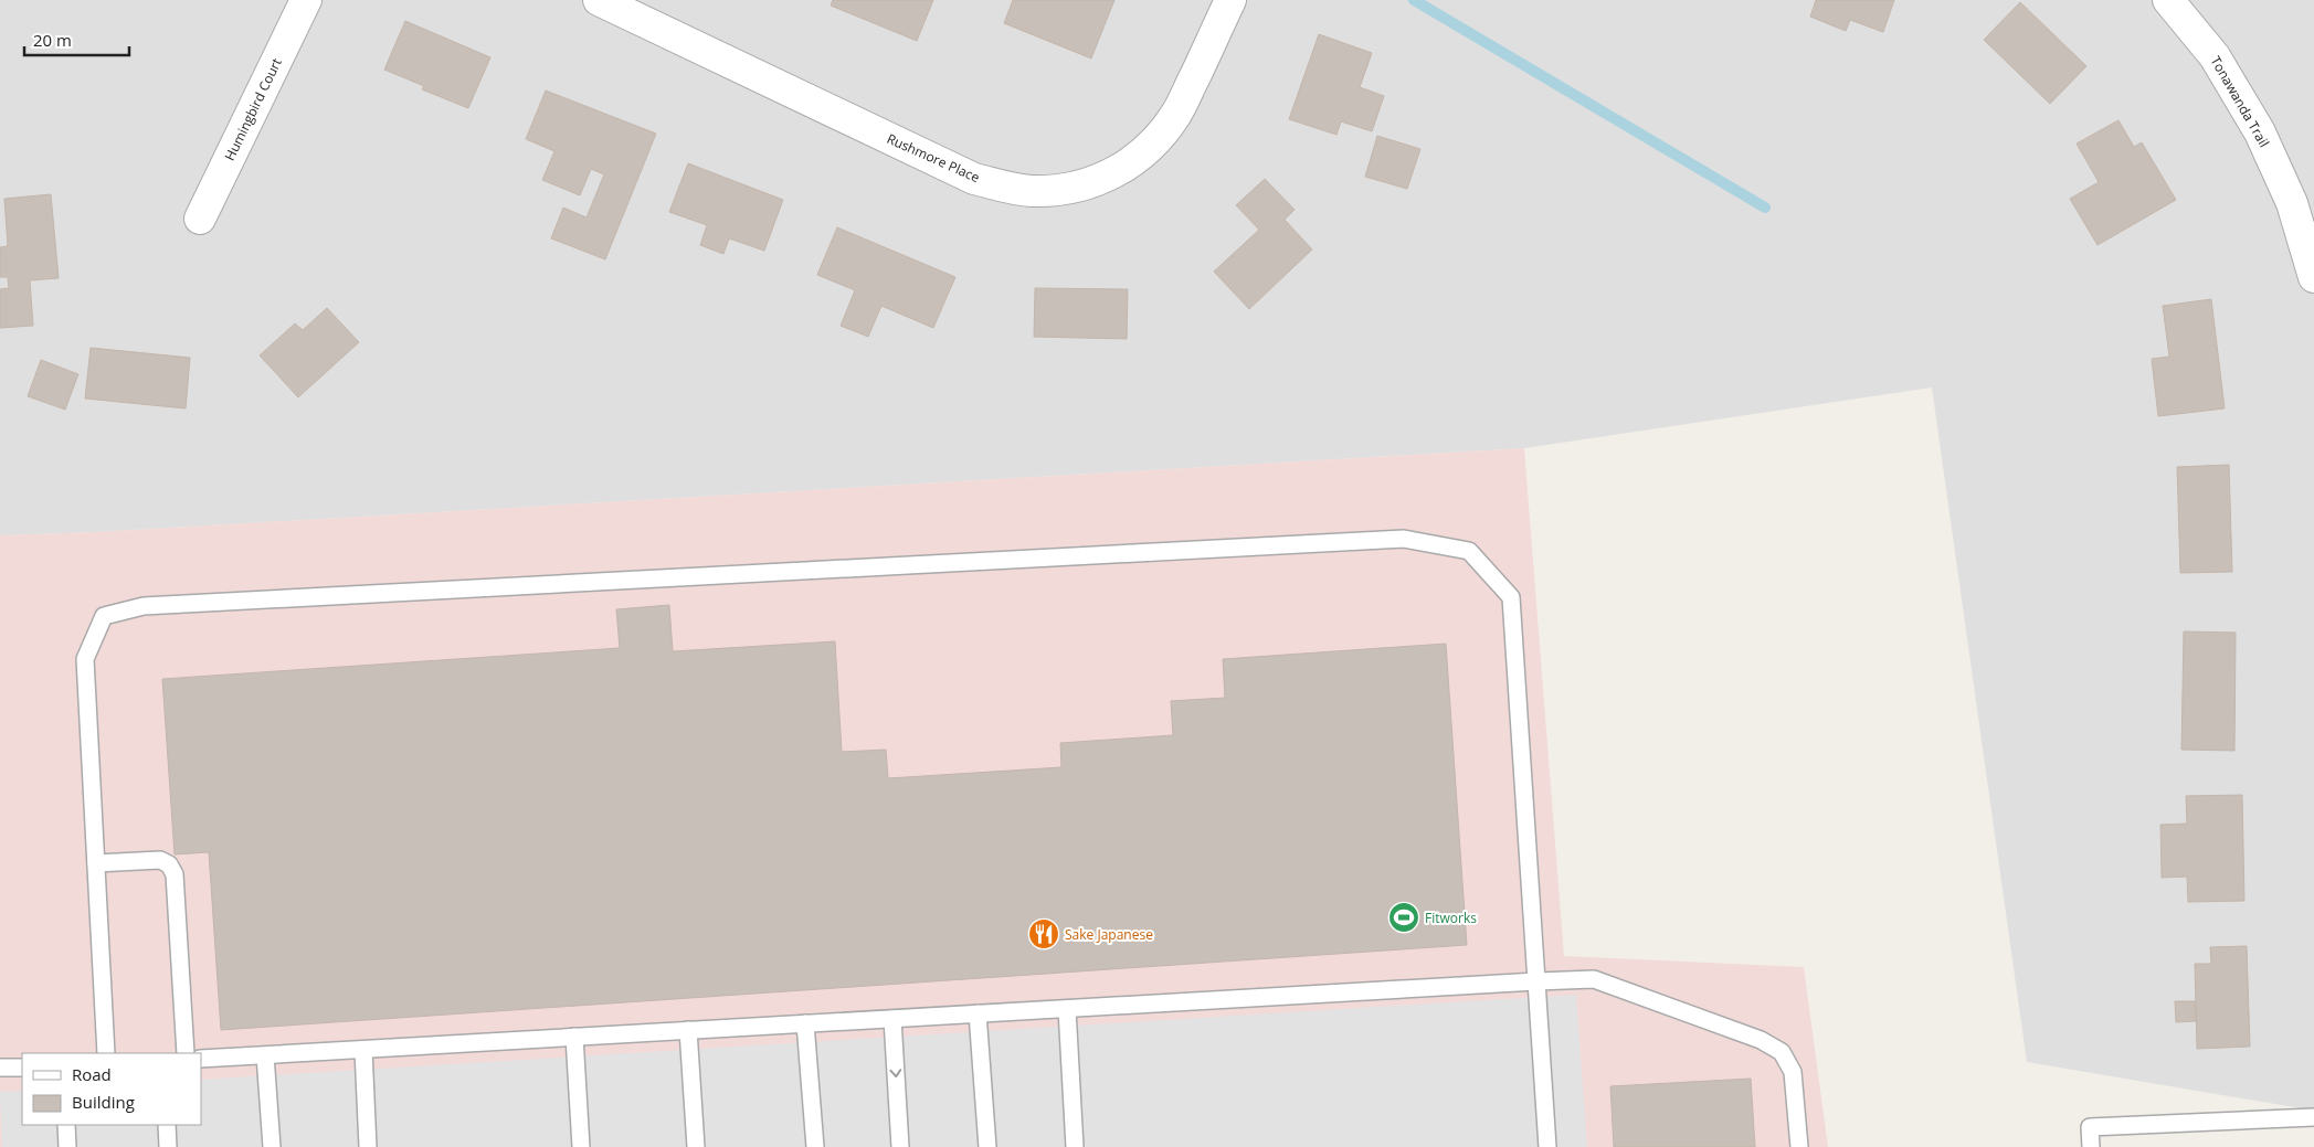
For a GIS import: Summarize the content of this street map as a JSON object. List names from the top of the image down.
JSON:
{
  "streets": {
    "street": ["Tonawanda Trail", "Humingbird Court", "Rushmore Place"]
  },
  "places": {
    "sports": ["Fitworks"],
    "restaurant": ["Sake Japanese"]
  },
  "legend": ["Road", "Building"],
  "scale_bar": "20 m"
}
